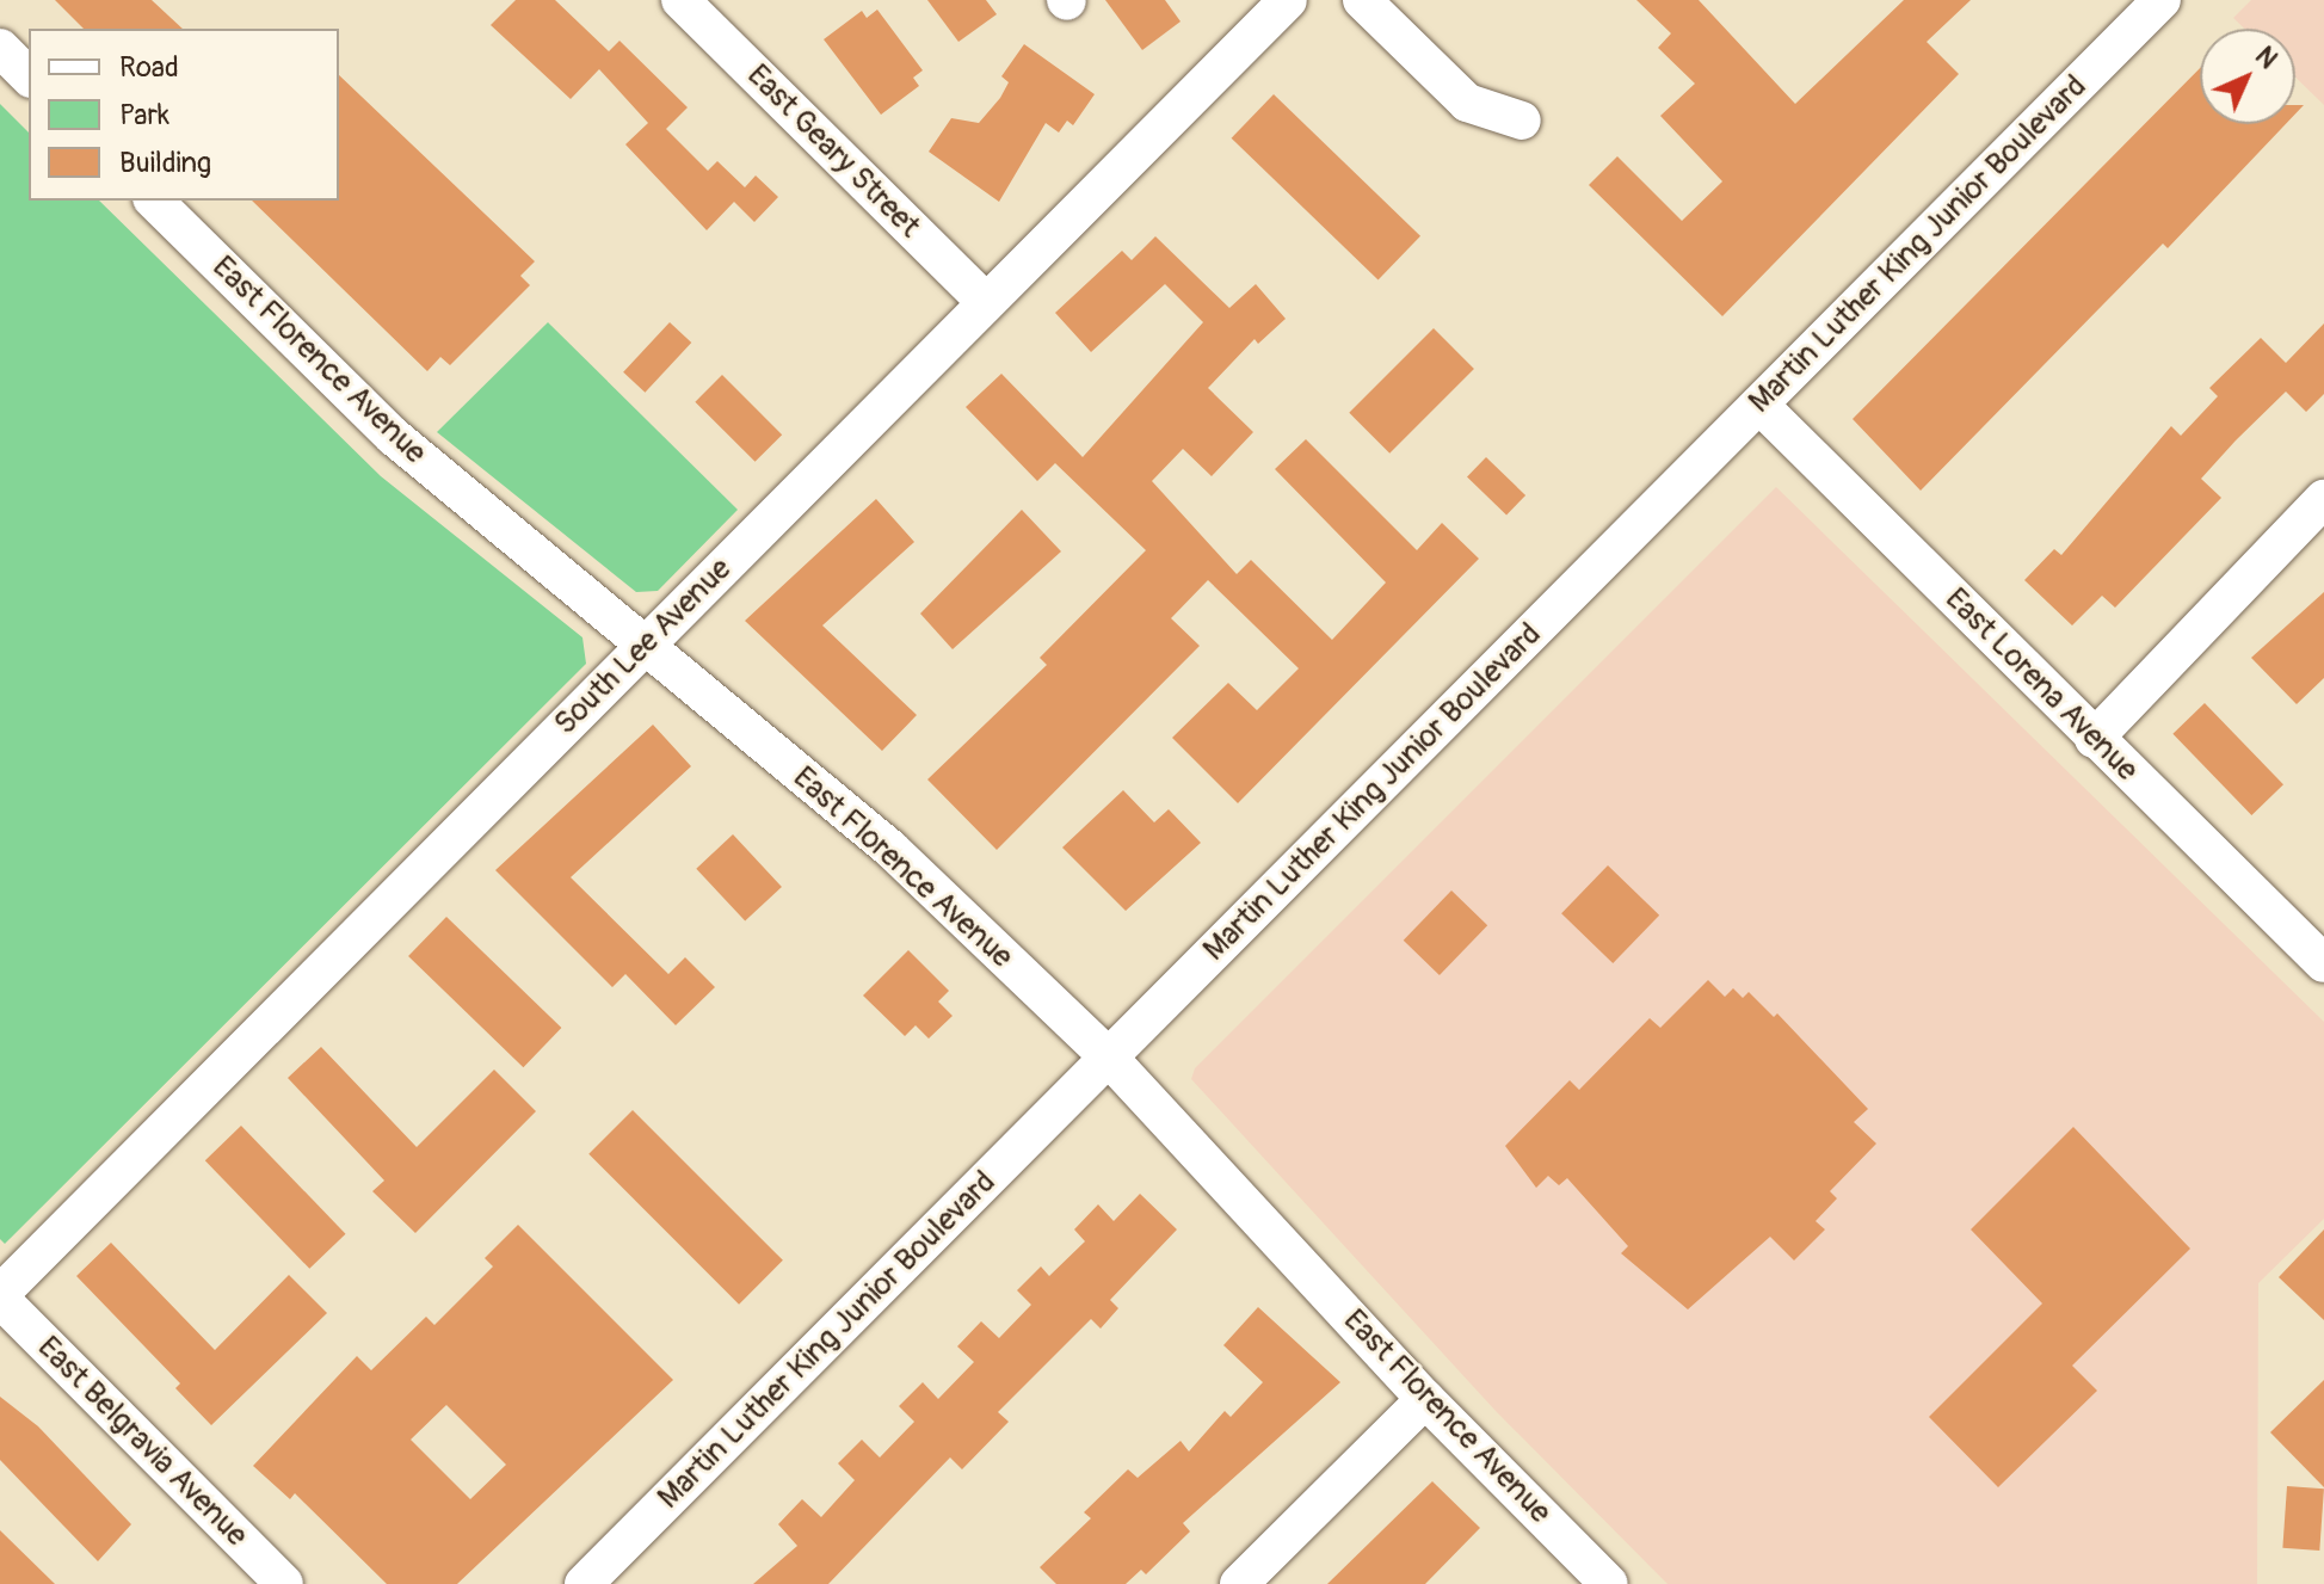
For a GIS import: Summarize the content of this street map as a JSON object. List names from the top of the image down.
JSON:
{
  "streets": {
    "street": [
      "East Geary Street",
      "Martin Luther King Junior Boulevard",
      "East Florence Avenue",
      "South Lee Avenue",
      "East Lorena Avenue",
      "East Belgravia Avenue"
    ]
  },
  "crossings": [
    ["East Geary Street", "South Lee Avenue"],
    ["Martin Luther King Junior Boulevard", "East Florence Avenue"],
    ["Martin Luther King Junior Boulevard", "East Lorena Avenue"],
    ["East Florence Avenue", "South Lee Avenue"],
    ["South Lee Avenue", "East Belgravia Avenue"]
  ],
  "legend": ["Road", "Park", "Building"],
  "north": "top right"
}
